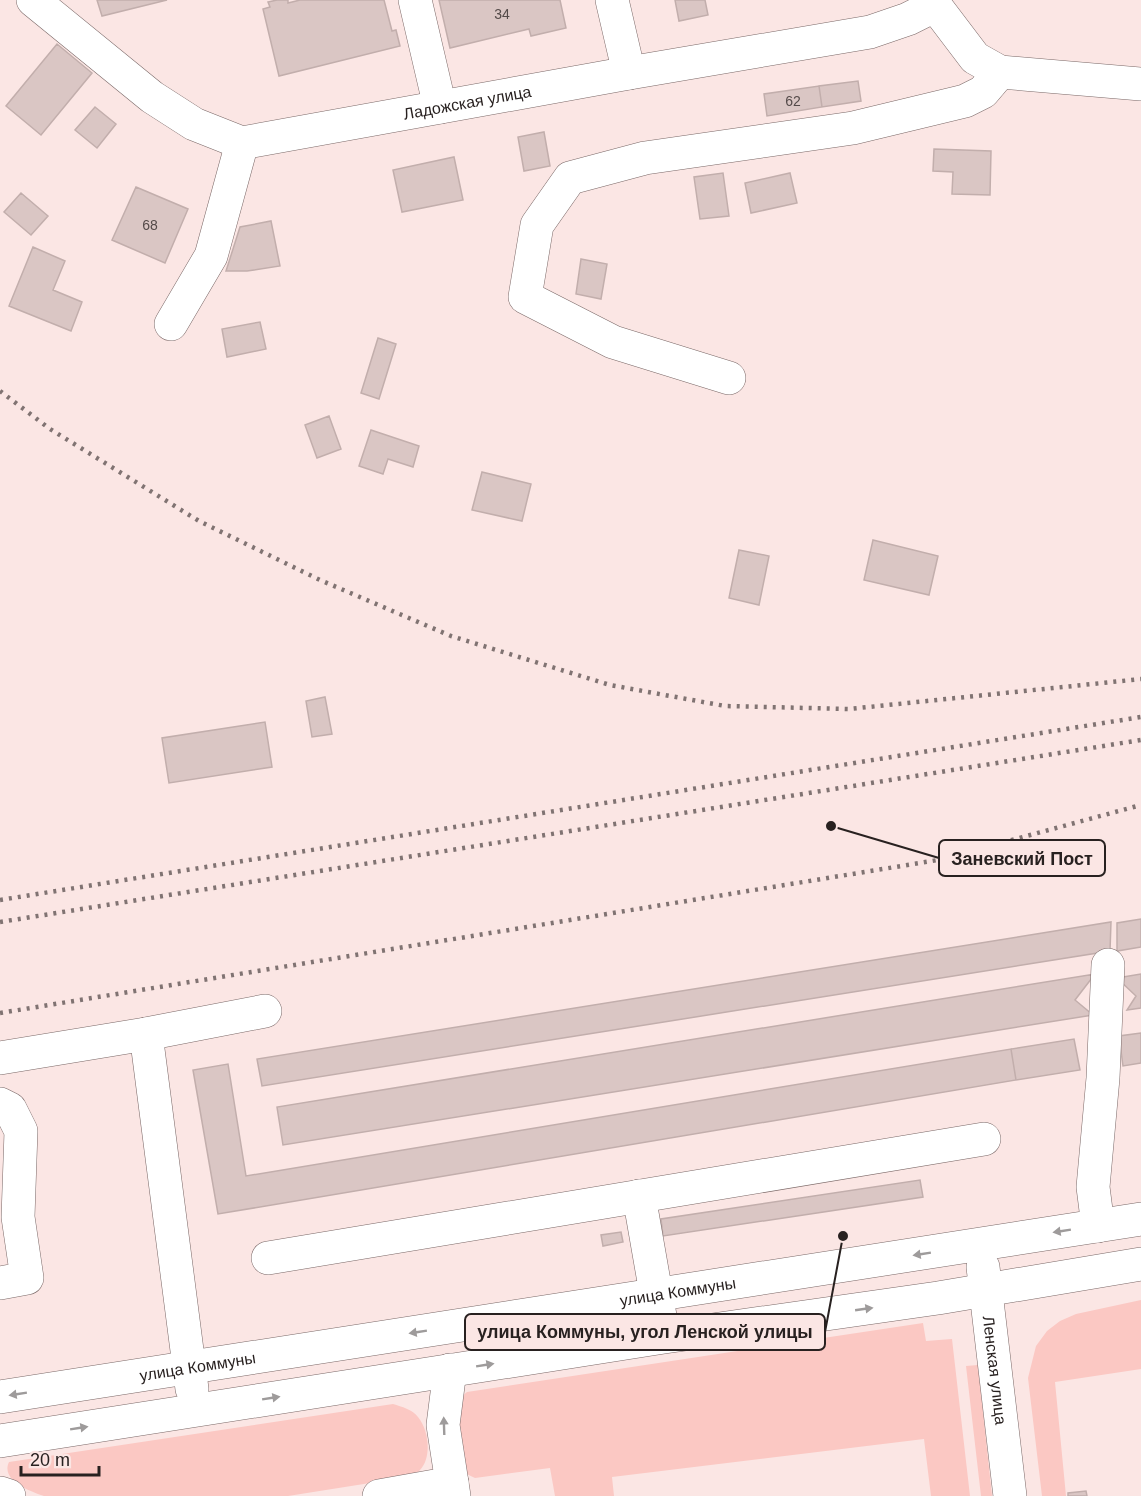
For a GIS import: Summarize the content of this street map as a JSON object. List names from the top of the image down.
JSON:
{
  "streets": {
    "street": ["Ладожская улица", "улица Коммуны", "Ленская улица"]
  },
  "crossings": [
    ["улица Коммуны", "Ленская улица"]
  ],
  "places": ["Заневский Пост", "улица Коммуны, угол Ленской улицы"],
  "house_numbers": ["34", "62", "68"],
  "scale_bar": "20 m"
}
